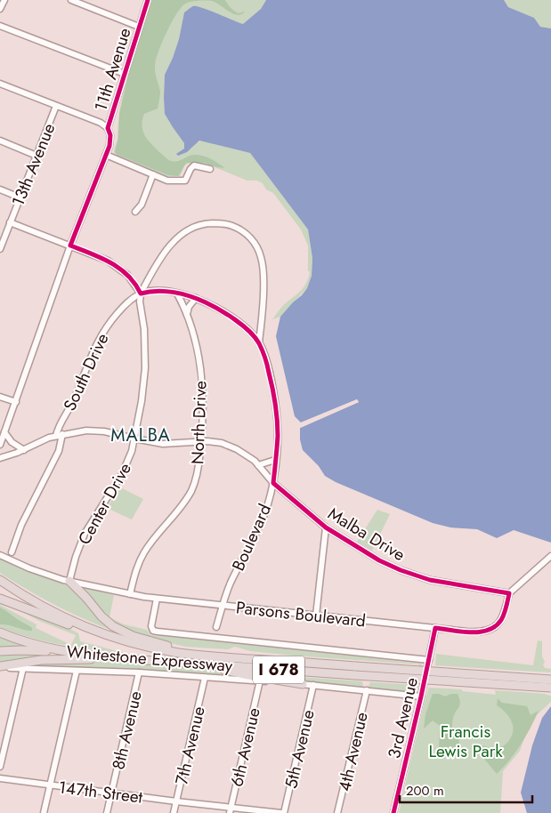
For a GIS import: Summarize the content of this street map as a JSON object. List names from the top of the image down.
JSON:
{
  "streets": {
    "highway": ["Whitestone Expressway", "I 678"],
    "street": [
      "11th Avenue",
      "13th Avenue",
      "South Drive",
      "North Drive",
      "Center Drive",
      "Malba Drive",
      "Boulevard",
      "Parsons Boulevard",
      "3rd Avenue",
      "8th Avenue",
      "7th Avenue",
      "6th Avenue",
      "5th Avenue",
      "4th Avenue",
      "147th Street"
    ]
  },
  "crossings": [
    ["South Drive", "Center Drive"],
    ["South Drive", "Malba Drive"],
    ["South Drive", "Boulevard"],
    ["North Drive", "Malba Drive"],
    ["North Drive", "Boulevard"],
    ["North Drive", "Parsons Boulevard"],
    ["Center Drive", "Malba Drive"],
    ["Center Drive", "Boulevard"],
    ["Center Drive", "Parsons Boulevard"],
    ["Malba Drive", "Boulevard"],
    ["Malba Drive", "Parsons Boulevard"],
    ["Boulevard", "Parsons Boulevard"],
    ["Parsons Boulevard", "3rd Avenue"],
    ["8th Avenue", "147th Street"],
    ["7th Avenue", "147th Street"],
    ["6th Avenue", "147th Street"],
    ["5th Avenue", "147th Street"]
  ],
  "districts": ["MALBA"],
  "parks": ["Francis Lewis Park"],
  "scale_bar": "200 m"
}
